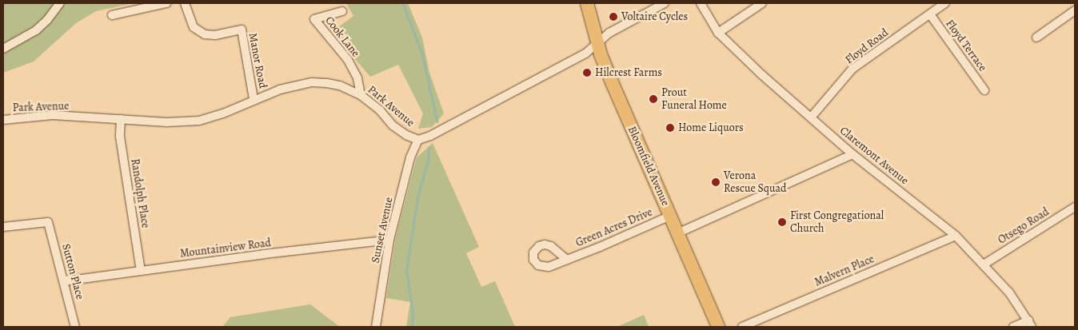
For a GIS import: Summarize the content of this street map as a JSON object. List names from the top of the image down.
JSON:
{
  "streets": {
    "main road": ["Bloomfield Avenue"],
    "street": [
      "Cook Lane",
      "Floyd Terrace",
      "Floyd Road",
      "Manor Road",
      "Park Avenue",
      "Claremont Avenue",
      "Randolph Place",
      "Otsego Road",
      "Green Acres Drive",
      "Sunset Avenue",
      "Mountainview Road",
      "Malvern Place",
      "Sutton Place"
    ]
  },
  "crossings": [
    ["Cook Lane", "Park Avenue"],
    ["Floyd Terrace", "Floyd Road"],
    ["Floyd Road", "Claremont Avenue"],
    ["Manor Road", "Park Avenue"],
    ["Park Avenue", "Bloomfield Avenue"],
    ["Park Avenue", "Randolph Place"],
    ["Park Avenue", "Sunset Avenue"],
    ["Claremont Avenue", "Otsego Road"],
    ["Claremont Avenue", "Malvern Place"],
    ["Bloomfield Avenue", "Green Acres Drive"],
    ["Randolph Place", "Mountainview Road"],
    ["Sunset Avenue", "Mountainview Road"],
    ["Mountainview Road", "Sutton Place"]
  ],
  "places": [
    "Voltaire Cycles",
    "Hilcrest Farms",
    "Prout Funeral Home",
    "Home Liquors",
    "Verona Rescue Squad",
    "First Congregational Church"
  ]
}
